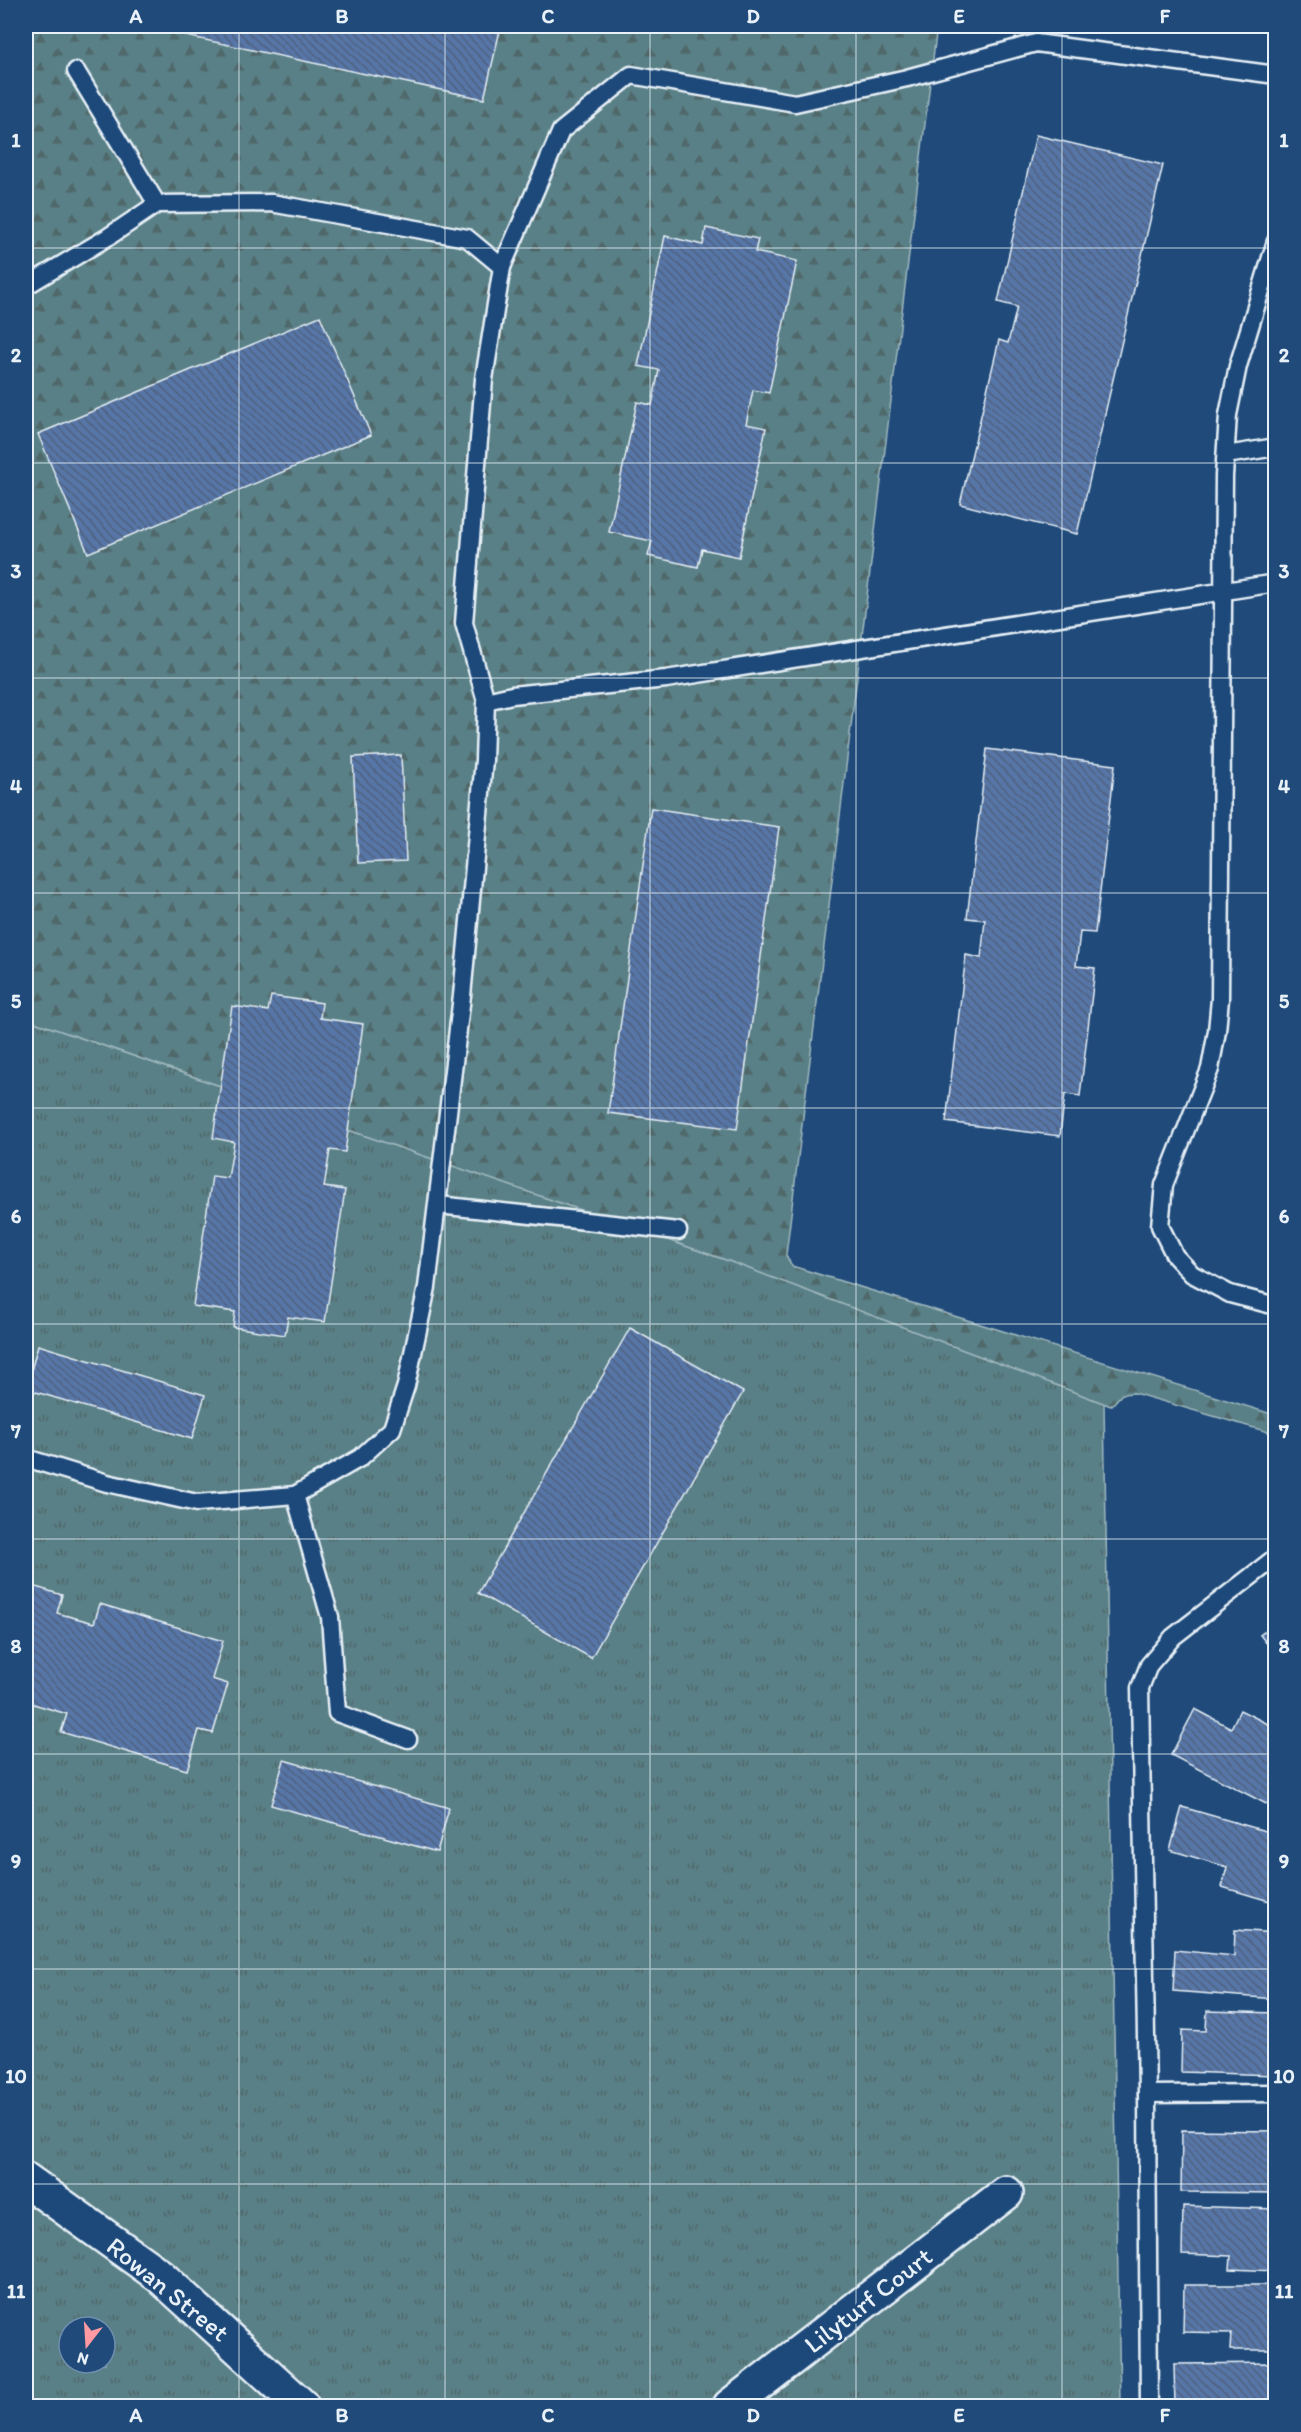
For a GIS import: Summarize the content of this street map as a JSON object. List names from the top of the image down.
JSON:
{
  "streets": {
    "street": ["Rowan Street", "Lilyturf Court"]
  },
  "north": "bottom",
  "grid": {
    "columns": [
      "A",
      "B",
      "C",
      "D",
      "E",
      "F"
    ],
    "rows": [
      "1",
      "2",
      "3",
      "4",
      "5",
      "6",
      "7",
      "8",
      "9",
      "10",
      "11"
    ]
  }
}
